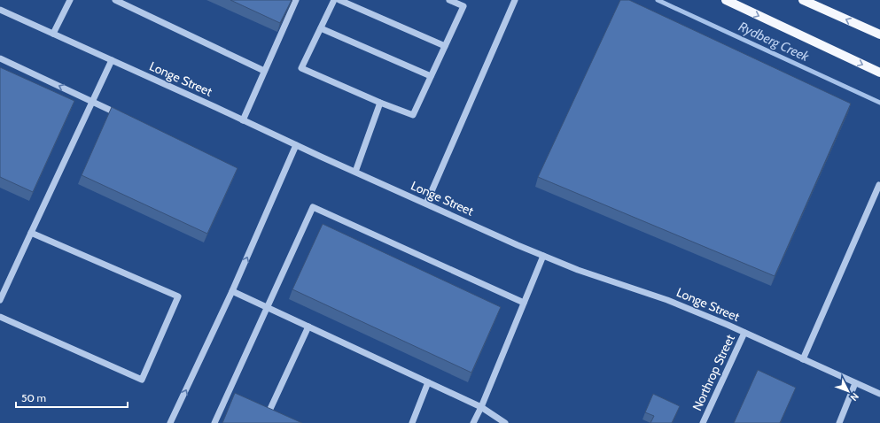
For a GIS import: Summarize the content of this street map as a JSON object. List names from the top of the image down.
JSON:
{
  "streets": {
    "street": ["Longe Street", "Northrop Street"]
  },
  "crossings": [
    ["Longe Street", "Northrop Street"]
  ],
  "water": ["Rydberg Creek"],
  "scale_bar": "50 m",
  "north": "bottom right"
}
